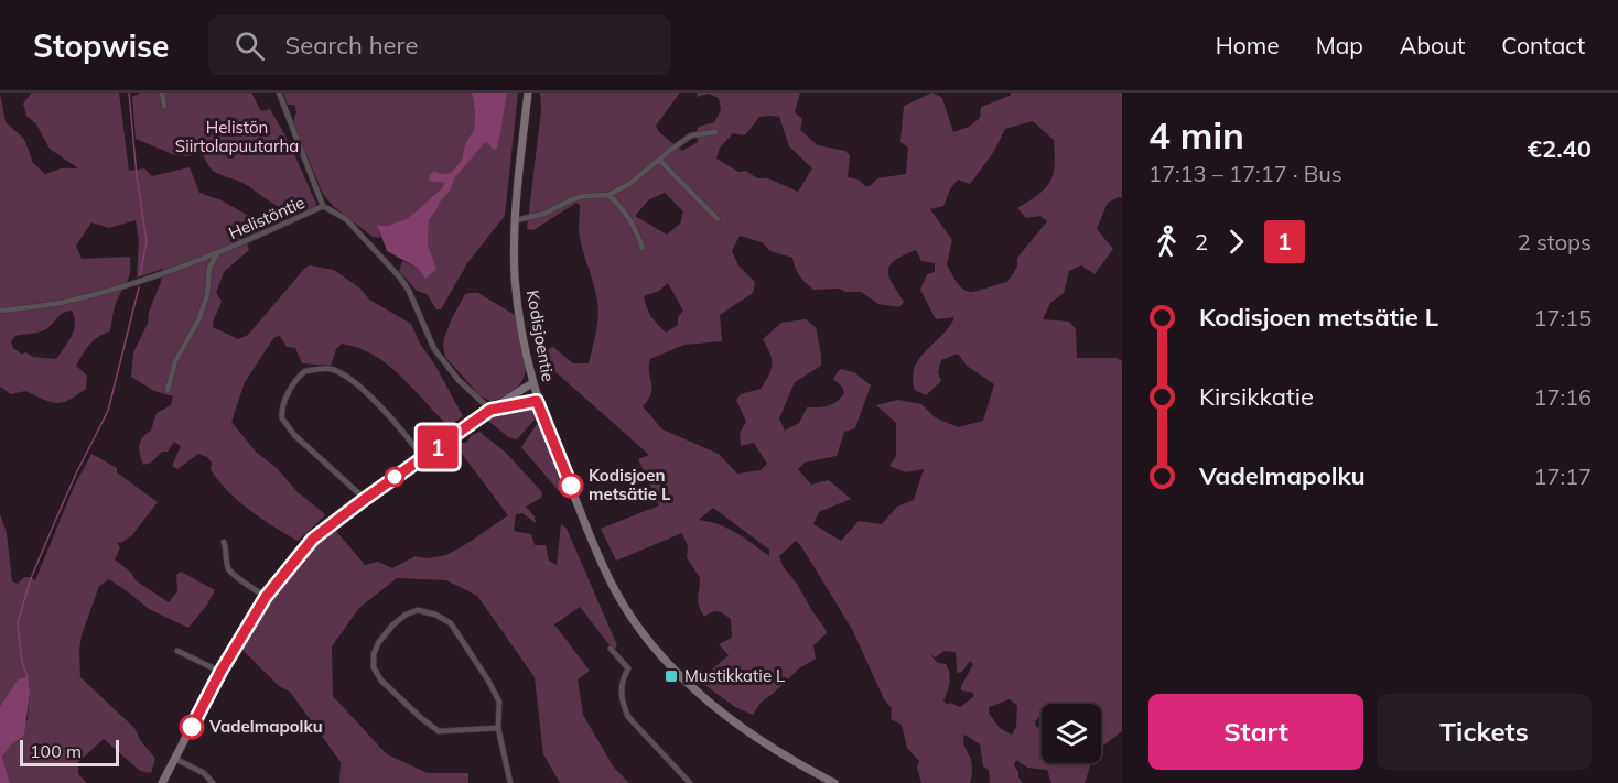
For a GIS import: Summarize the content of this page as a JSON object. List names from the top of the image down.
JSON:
{
  "streets": {
    "street": ["Helistöntie", "Kodisjoentie"]
  },
  "parks": ["Helistön Siirtolapuutarha"],
  "places": {
    "other": ["Kodisjoen metsätie L", "Vadelmapolku"],
    "transit": ["Mustikkatie L"]
  },
  "lines": ["bus line 1"],
  "scale_bar": "100 m",
  "page": {
    "header": "Stopwise",
    "search": "Search here",
    "nav": [
      "Home",
      "Map",
      "About",
      "Contact"
    ],
    "on_map": "1",
    "heading": ["4 min", "17:13 – 17:17 · Bus", "€2.40"],
    "legs": ["2", "1", "2 stops"],
    "list": [
      {
        "name": "Kodisjoen metsätie L",
        "value": "17:15"
      },
      {
        "name": "Kirsikkatie",
        "value": "17:16"
      },
      {
        "name": "Vadelmapolku",
        "value": "17:17"
      }
    ],
    "buttons": ["Start", "Tickets"],
    "scale": "100 m"
  }
}
